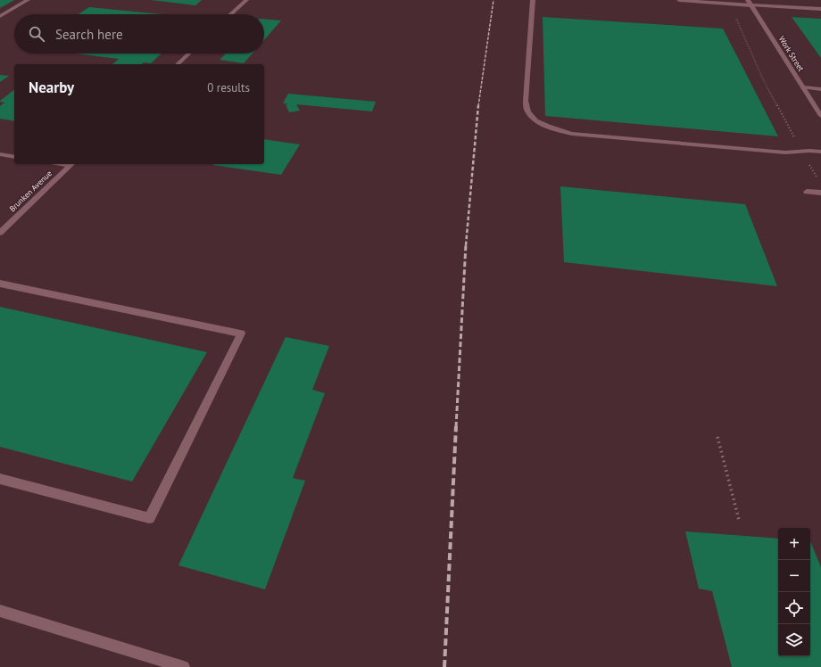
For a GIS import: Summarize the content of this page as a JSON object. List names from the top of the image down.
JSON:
{
  "streets": {
    "street": ["Work Street", "Brunken Avenue"]
  },
  "page": {
    "search": "Search here",
    "heading": ["Nearby", "0 results"],
    "map_buttons": ["+", "−"]
  }
}
